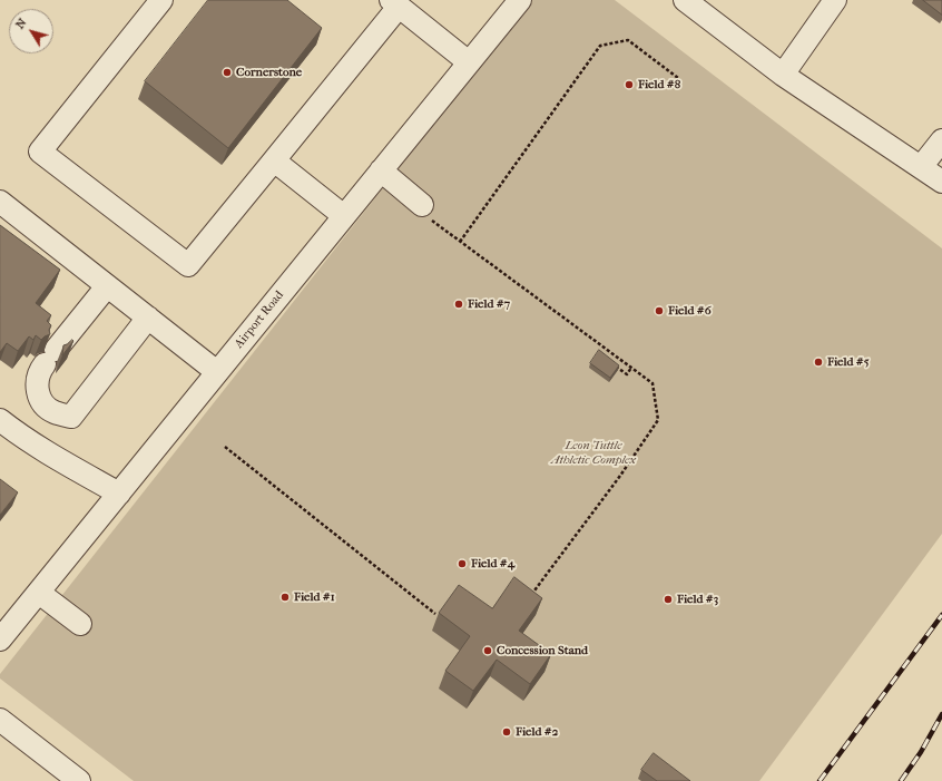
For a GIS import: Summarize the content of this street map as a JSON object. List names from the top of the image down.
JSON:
{
  "streets": {
    "street": ["Airport Road"]
  },
  "parks": ["Leon Tuttle Athletic Complex"],
  "places": [
    "Cornerstone",
    "Field #8",
    "Field #7",
    "Field #6",
    "Field #5",
    "Field #4",
    "Field #1",
    "Field #3",
    "Concession Stand",
    "Field #2"
  ],
  "north": "top left"
}
